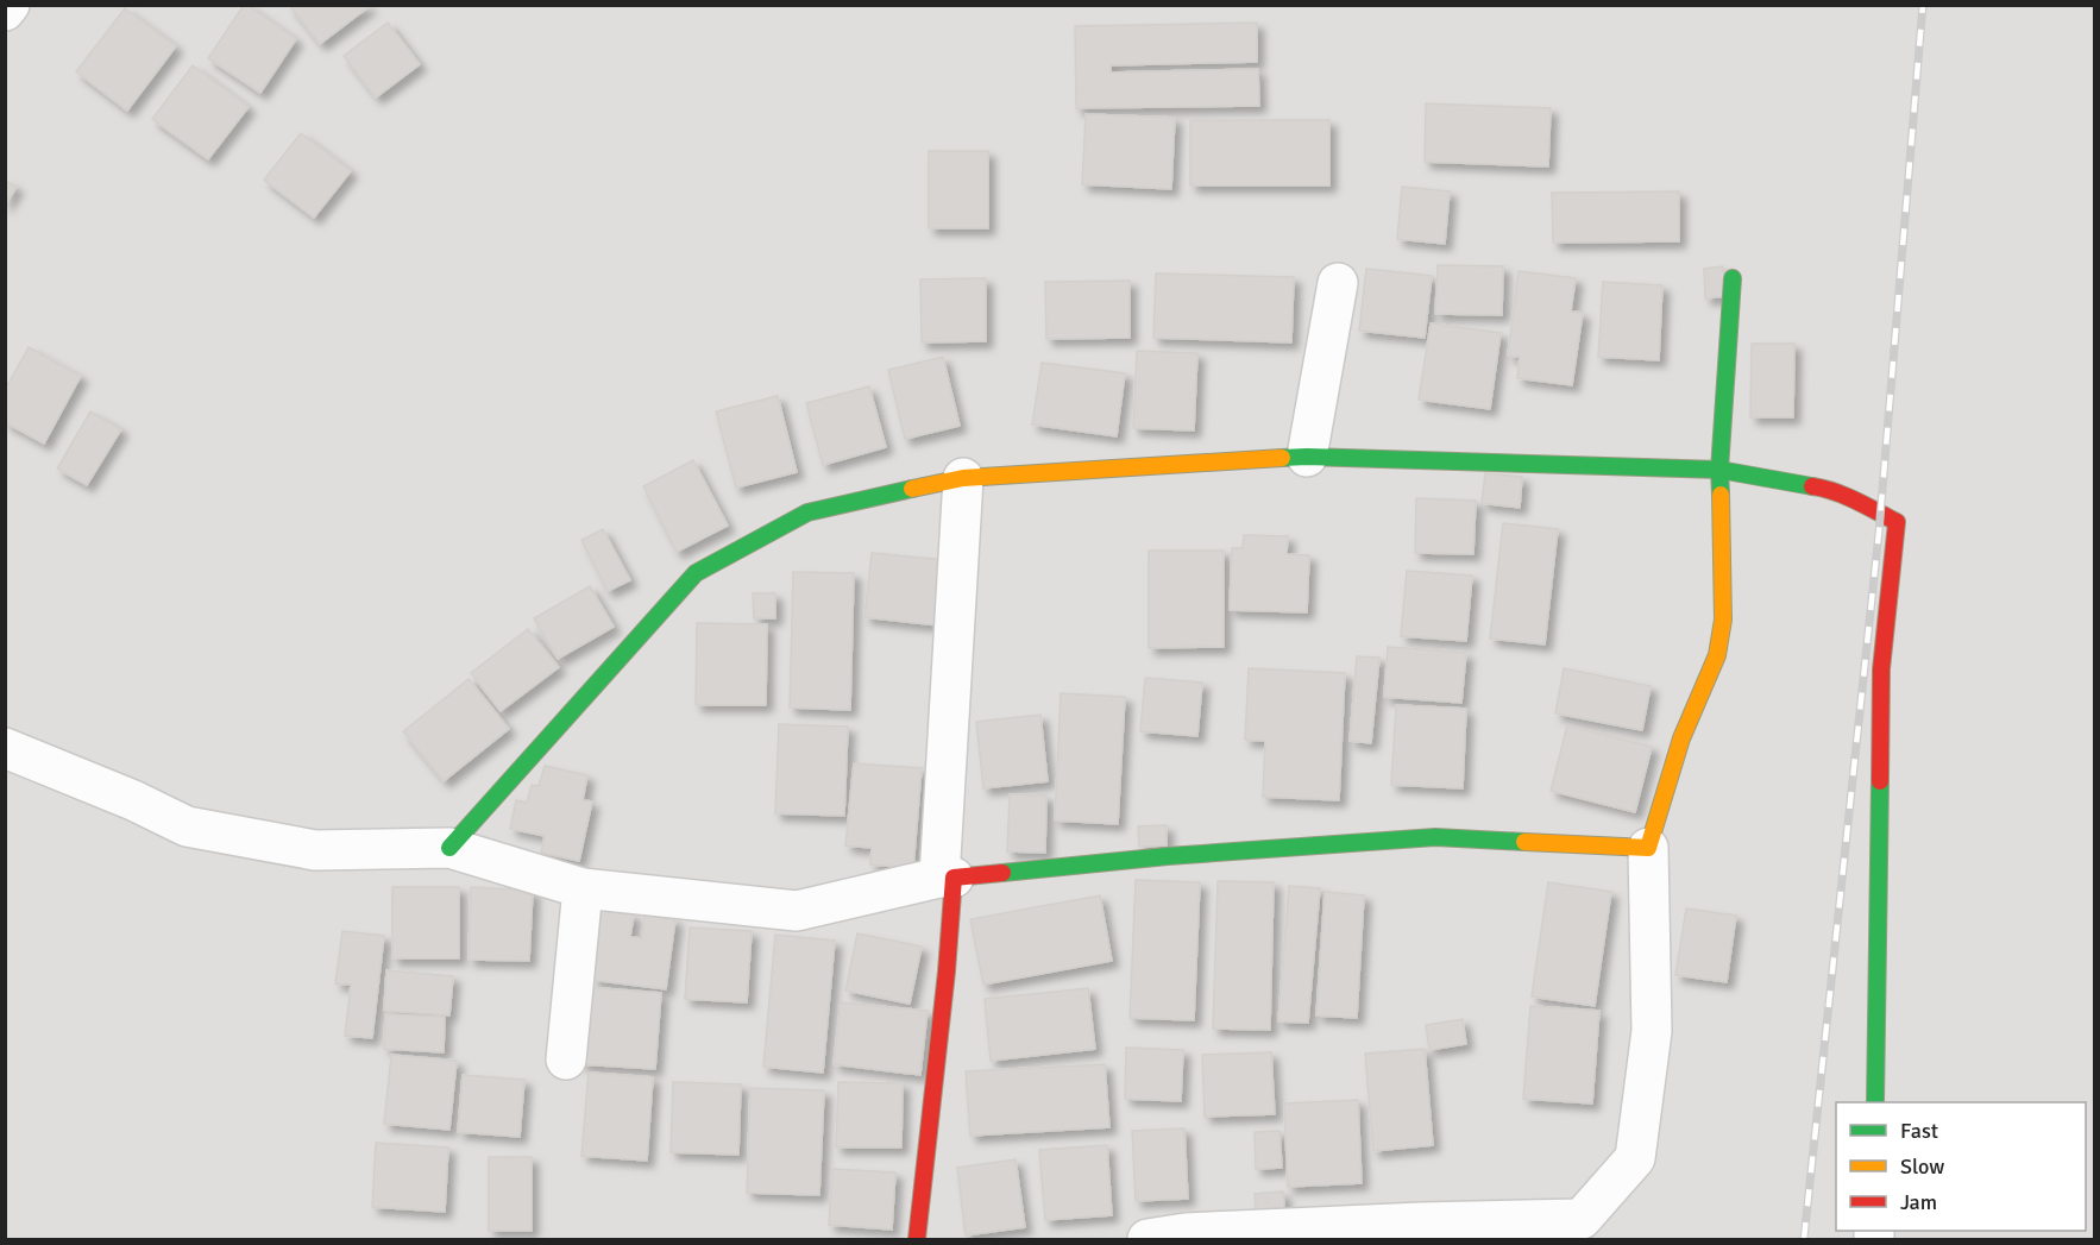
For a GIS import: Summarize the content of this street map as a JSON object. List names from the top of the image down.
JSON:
{
  "legend": ["Fast", "Slow", "Jam"]
}
